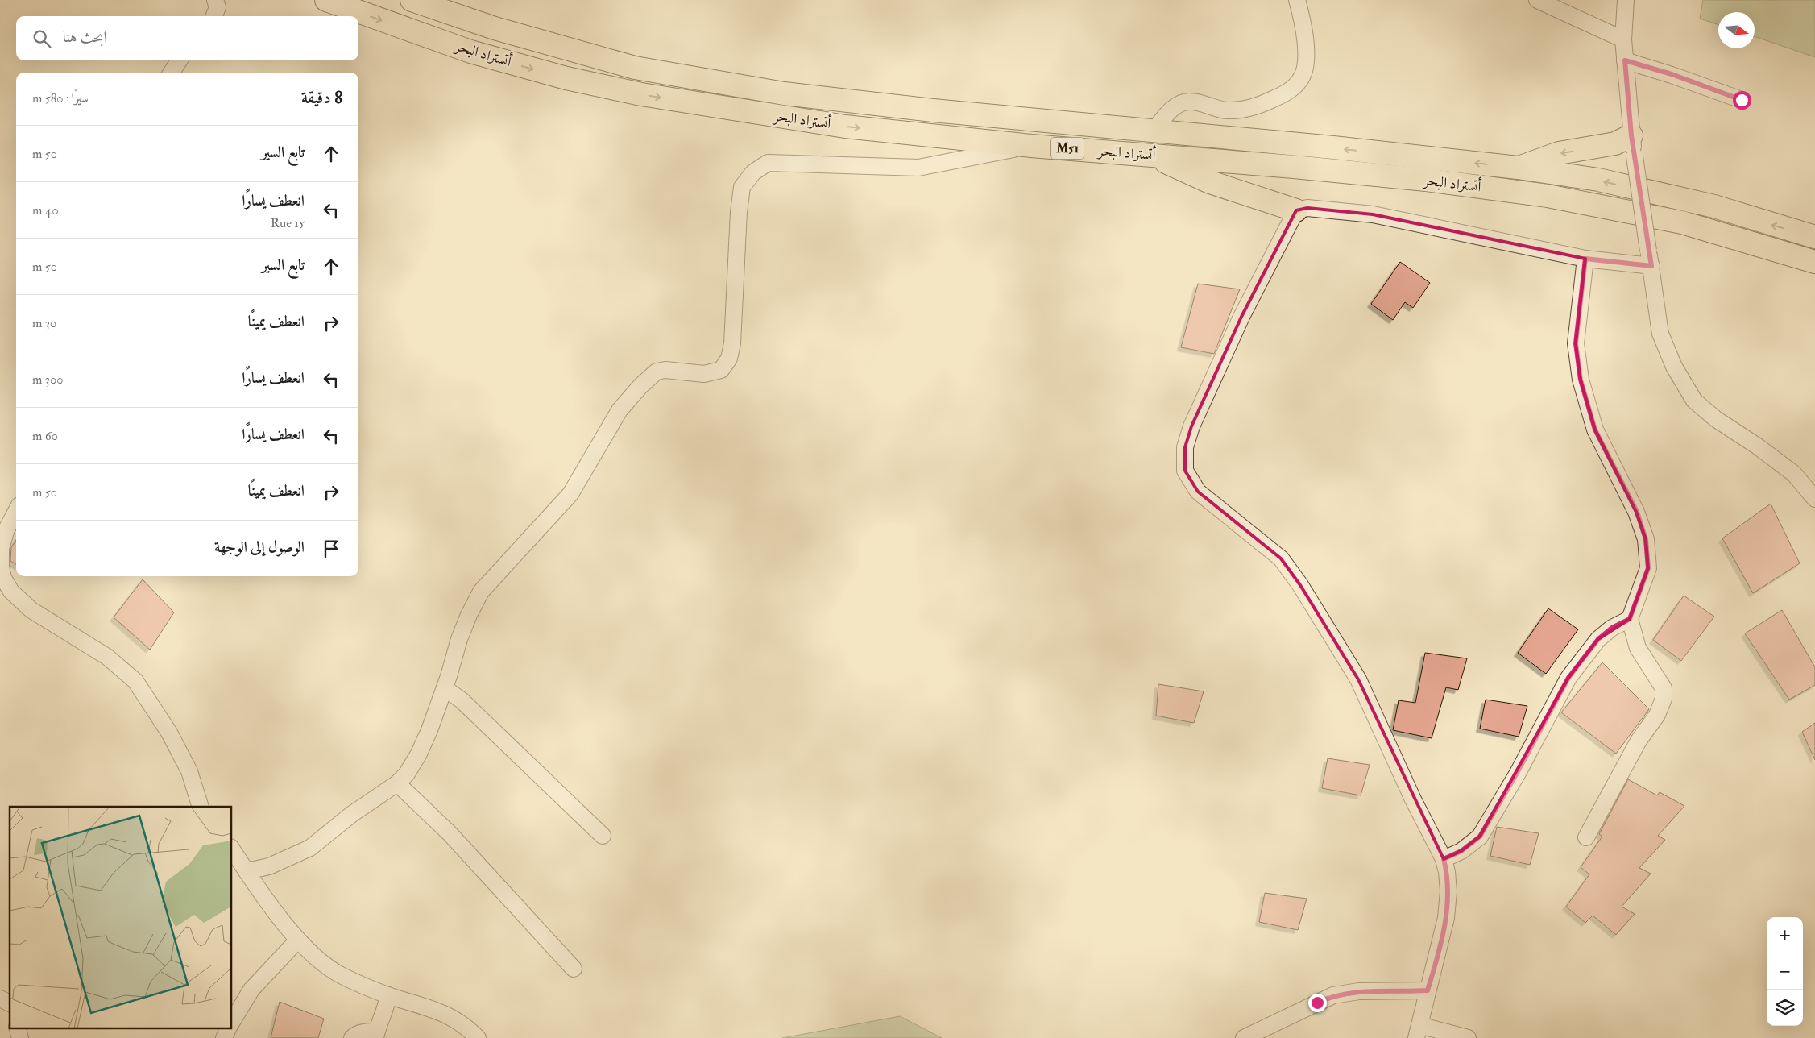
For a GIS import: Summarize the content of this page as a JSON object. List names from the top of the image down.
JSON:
{
  "streets": {
    "highway": ["أتستراد البحر", "M51"]
  },
  "north": "right",
  "page": {
    "search": "ابحث هنا",
    "heading": ["8 دقيقة", "سيرًا · 580 m"],
    "list": [
      ["تابع السير", "50 m"],
      ["انعطف يسارًا", "Rue 15", "40 m"],
      ["تابع السير", "50 m"],
      ["انعطف يمينًا", "30 m"],
      ["انعطف يسارًا", "300 m"],
      ["انعطف يسارًا", "60 m"],
      ["انعطف يمينًا", "50 m"],
      "الوصول إلى الوجهة"
    ],
    "map_buttons": ["+", "−"]
  }
}
